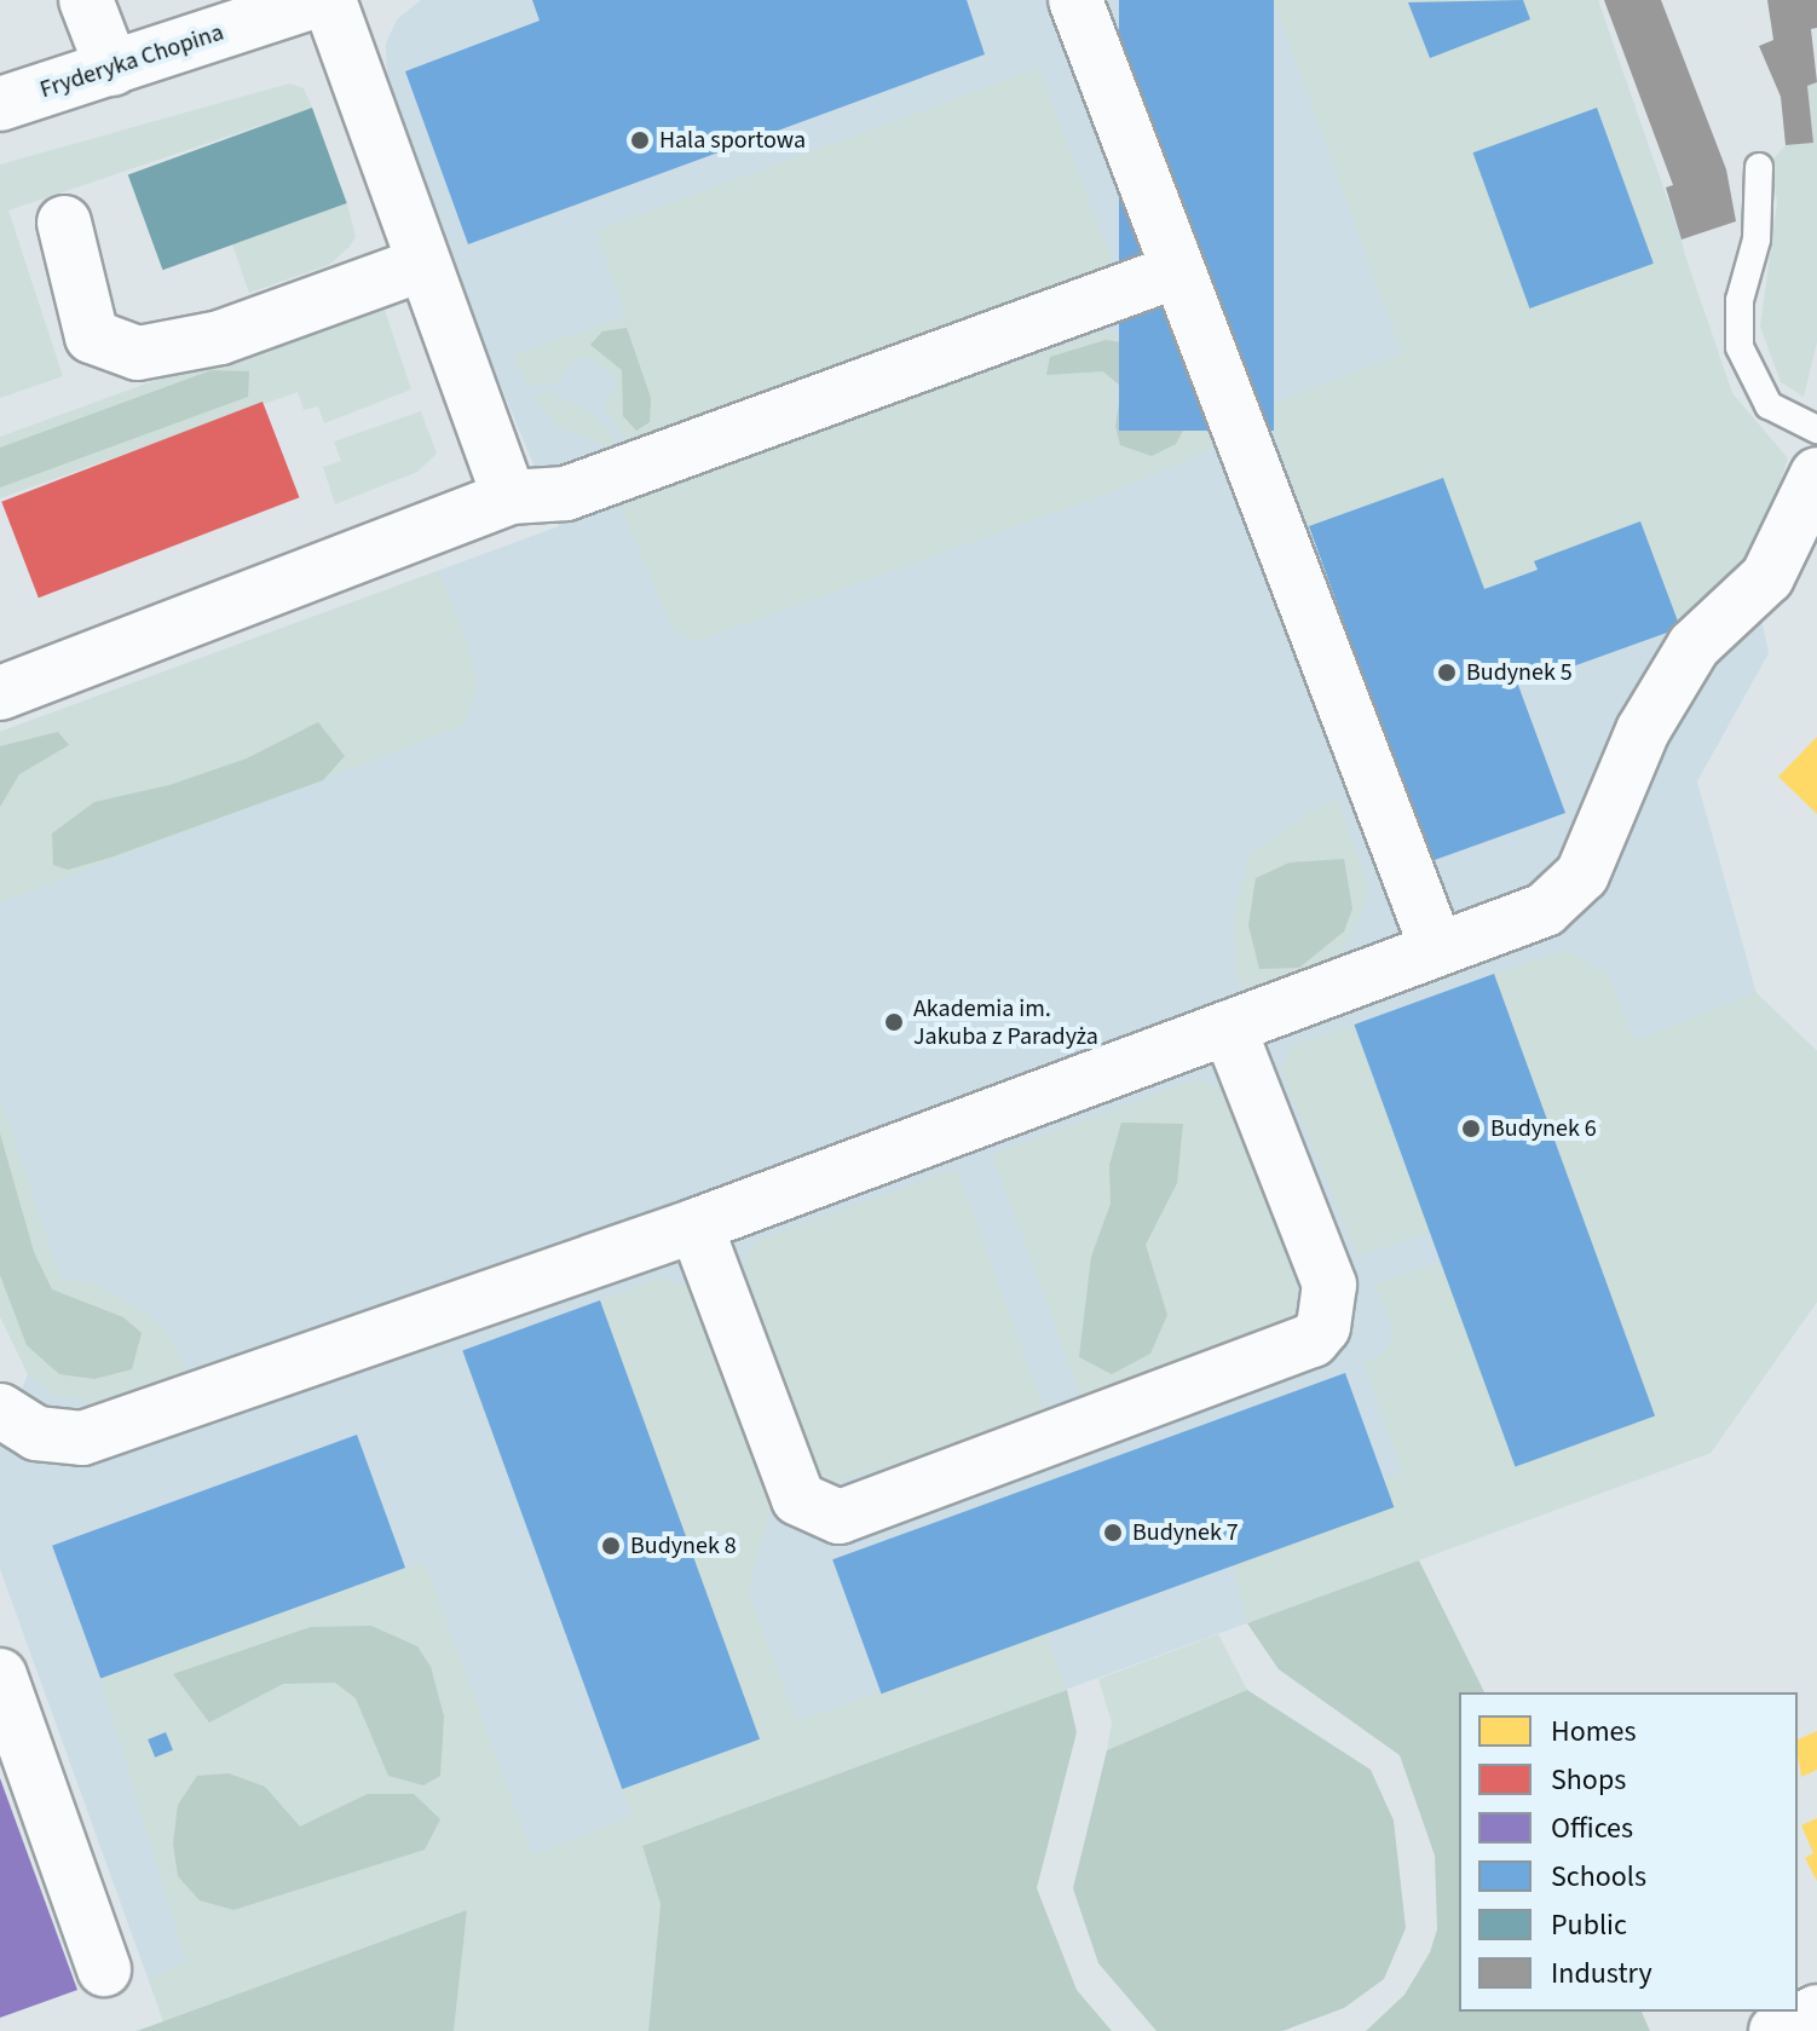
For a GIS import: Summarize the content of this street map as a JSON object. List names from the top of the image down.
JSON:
{
  "streets": {
    "street": ["Fryderyka Chopina"]
  },
  "places": [
    "Hala sportowa",
    "Budynek 5",
    "Akademia im. Jakuba z Paradyża",
    "Budynek 6",
    "Budynek 7",
    "Budynek 8"
  ],
  "legend": [
    "Homes",
    "Shops",
    "Offices",
    "Schools",
    "Public",
    "Industry"
  ]
}
